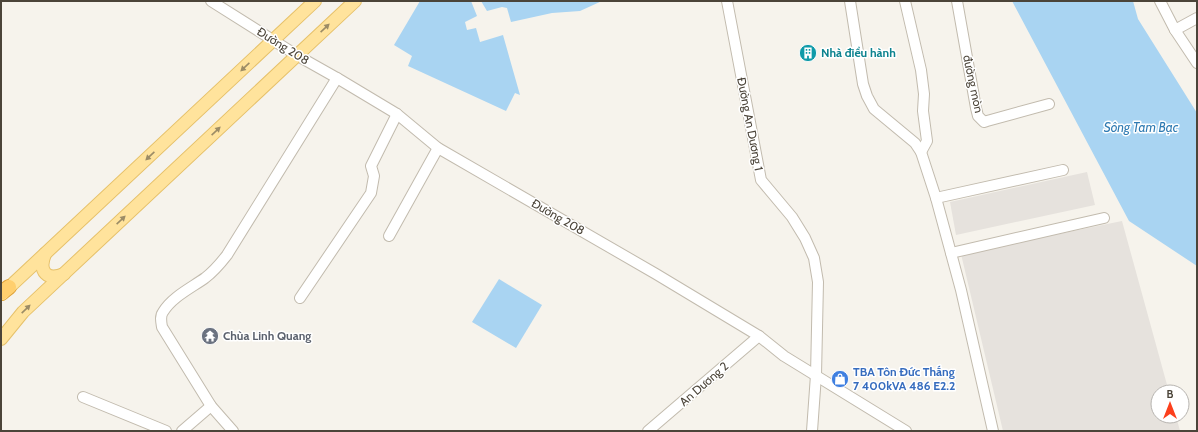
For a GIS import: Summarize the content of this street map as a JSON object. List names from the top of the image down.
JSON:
{
  "streets": {
    "street": [
      "Đường 208",
      "đường mòn",
      "Đường An Dương 1",
      "An Dương 2"
    ]
  },
  "crossings": [
    ["Đường 208", "Đường An Dương 1"],
    ["Đường 208", "An Dương 2"]
  ],
  "water": ["Sông Tam Bạc"],
  "places": {
    "building": ["Nhà điều hành"],
    "temple": ["Chùa Linh Quang"],
    "shop": ["TBA Tôn Đức Thắng 7 400kVA 486 E2.2"]
  },
  "north": "top"
}
